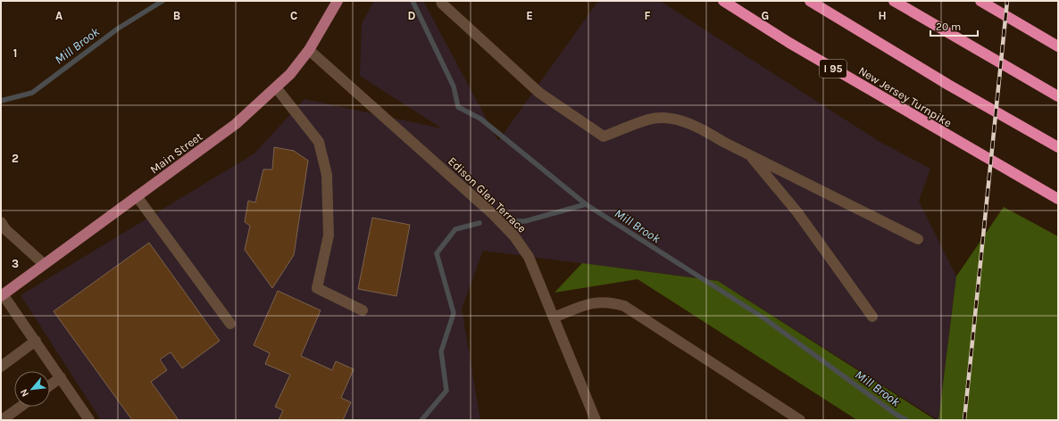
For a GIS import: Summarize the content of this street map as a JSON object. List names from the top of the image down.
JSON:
{
  "streets": {
    "highway": ["I 95", "New Jersey Turnpike"],
    "main road": ["Main Street"],
    "street": ["Edison Glen Terrace"]
  },
  "crossings": [
    ["Main Street", "Edison Glen Terrace"]
  ],
  "water": ["Mill Brook"],
  "scale_bar": "20 m",
  "north": "bottom left",
  "grid": {
    "columns": [
      "A",
      "B",
      "C",
      "D",
      "E",
      "F",
      "G",
      "H"
    ],
    "rows": ["1", "2", "3"]
  }
}
